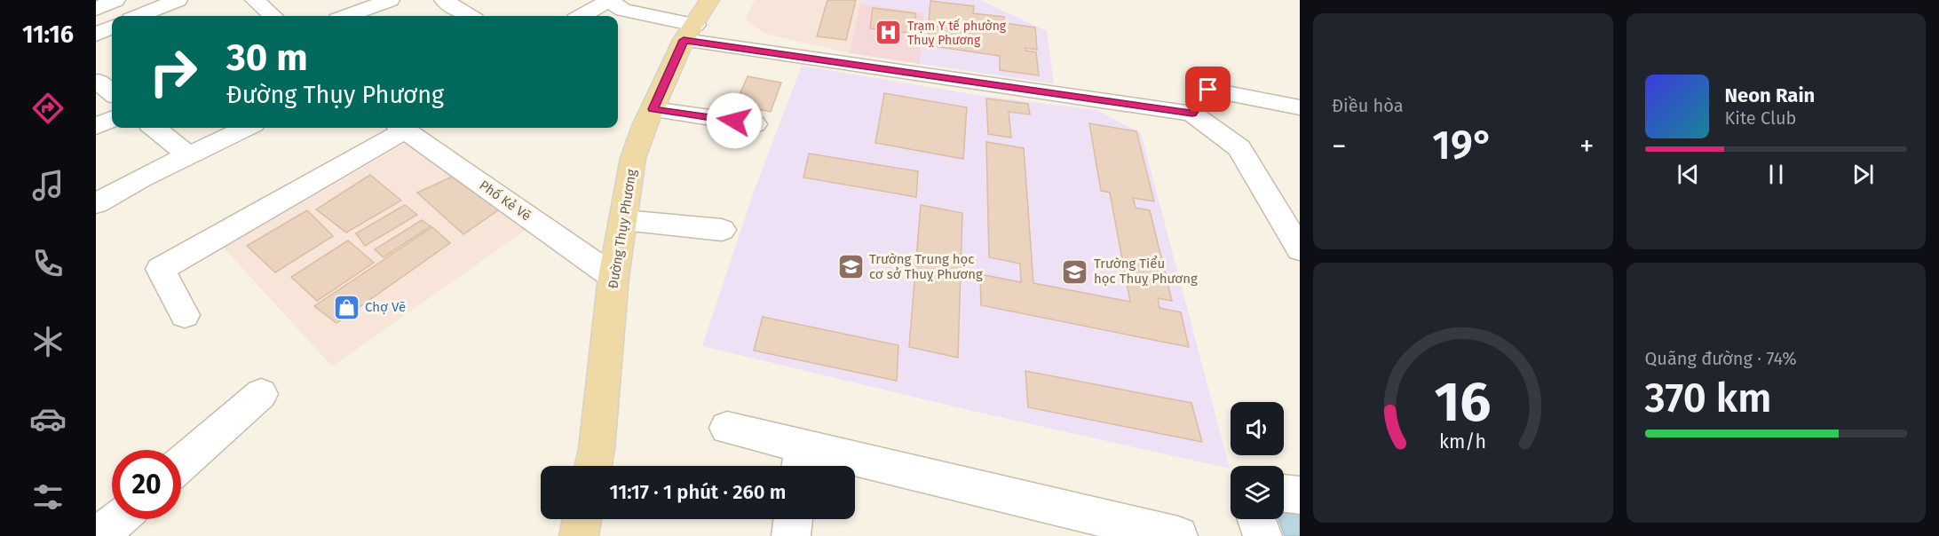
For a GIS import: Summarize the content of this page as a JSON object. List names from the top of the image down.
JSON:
{
  "streets": {
    "main road": ["Đường Thụy Phương"],
    "street": ["Phố Kẻ Vẽ"]
  },
  "crossings": [
    ["Phố Kẻ Vẽ", "Đường Thụy Phương"]
  ],
  "places": {
    "hospital": ["Trạm Y tế phường Thuỵ Phương"],
    "school or university": ["Trường Trung học cơ sở Thuỵ Phương", "Trường Tiểu học Thuỵ Phương"],
    "shop": ["Chợ Vẽ"]
  },
  "page": {
    "tabs": "11:16",
    "tile": [
      "Điều hòa",
      ["Quãng đường · 74%", "370 km"]
    ],
    "turn": ["30 m", "Đường Thụy Phương"],
    "song": ["Neon Rain", "Kite Club"],
    "heat": ["−", "19°", "+"],
    "limit": "20",
    "trip": "11:17 · 1 phút · 260 m",
    "gauge": ["16", "km/h"]
  }
}
